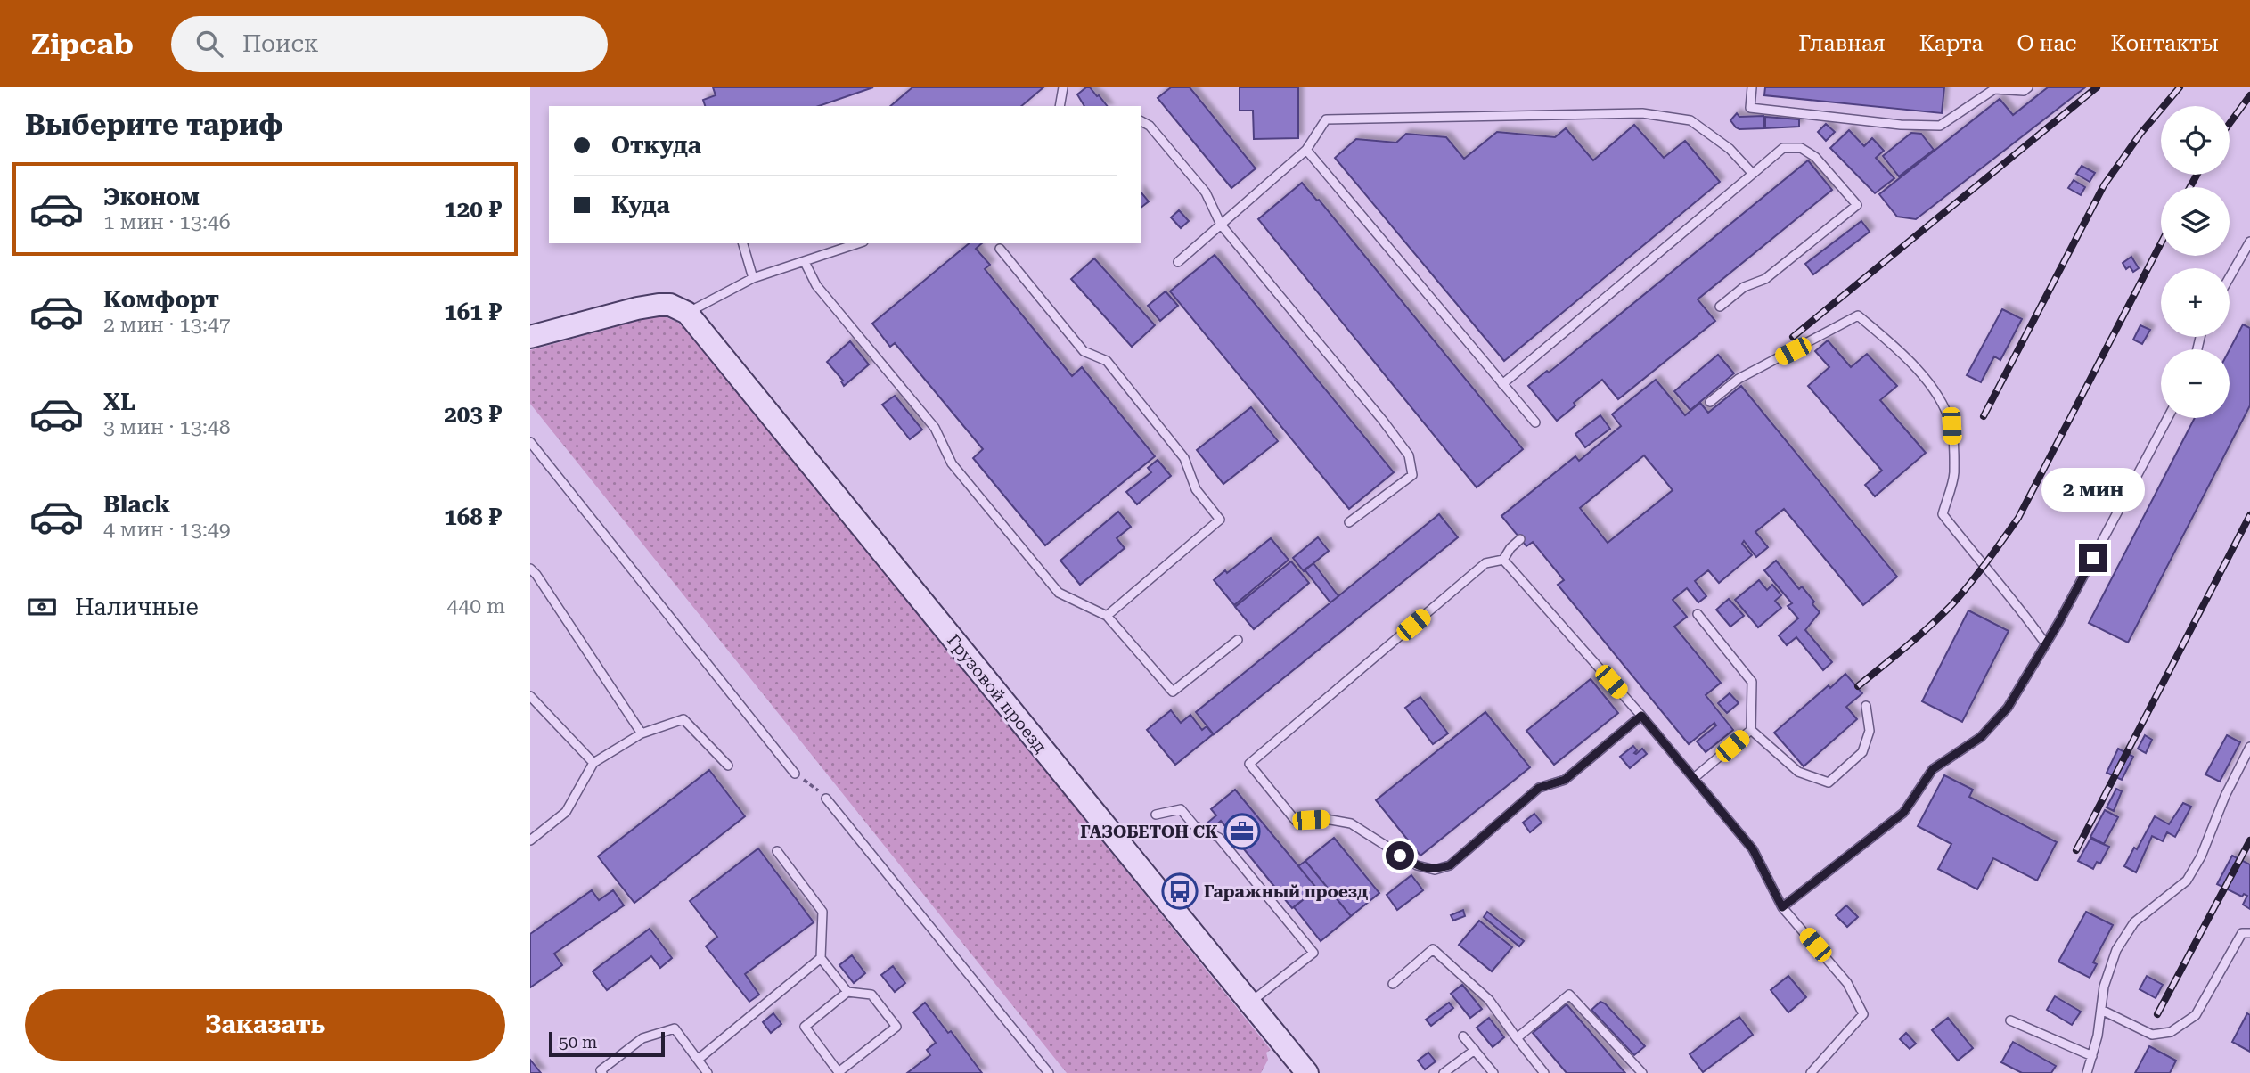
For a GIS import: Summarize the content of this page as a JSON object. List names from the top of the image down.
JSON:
{
  "streets": {
    "street": ["Грузовой проезд"]
  },
  "places": {
    "office": ["ГАЗОБЕТОН СК"],
    "bus stop": ["Гаражный проезд"]
  },
  "scale_bar": "50 m",
  "page": {
    "header": "Zipcab",
    "search": "Поиск",
    "nav": [
      "Главная",
      "Карта",
      "О нас",
      "Контакты"
    ],
    "heading": "Выберите тариф",
    "map_buttons": ["+", "−"],
    "banner": ["Откуда", "Куда"],
    "list": [
      {
        "name": "Эконом",
        "note": "1 мин · 13:46",
        "value": "120 ₽"
      },
      {
        "name": "Комфорт",
        "note": "2 мин · 13:47",
        "value": "161 ₽"
      },
      {
        "name": "XL",
        "note": "3 мин · 13:48",
        "value": "203 ₽"
      },
      {
        "name": "Black",
        "note": "4 мин · 13:49",
        "value": "168 ₽"
      }
    ],
    "bubble": "2 мин",
    "pay": ["Наличные", "440 m"],
    "buttons": "Заказать",
    "scale": "50 m"
  }
}
